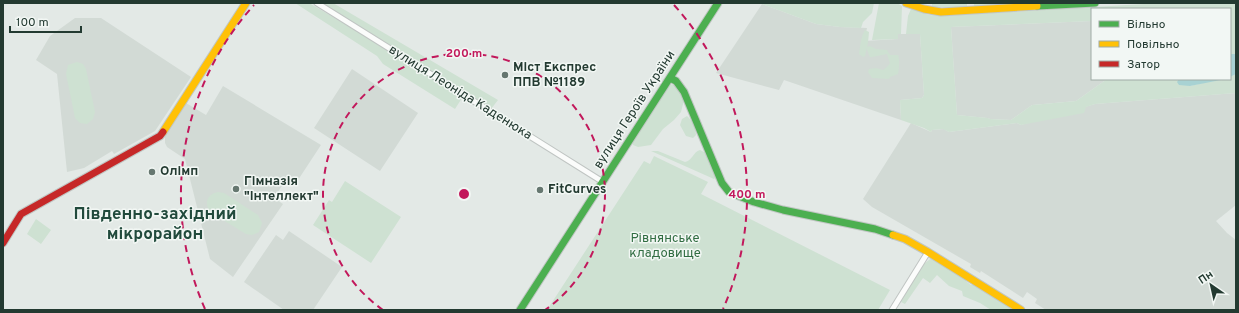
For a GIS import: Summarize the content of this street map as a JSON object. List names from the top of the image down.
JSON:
{
  "streets": {
    "street": ["вулиця Леоніда Каденюка", "вулиця Героїв України"]
  },
  "crossings": [
    ["вулиця Леоніда Каденюка", "вулиця Героїв України"]
  ],
  "districts": ["Південно-західний мікрорайон"],
  "parks": ["Рівнянське кладовище"],
  "places": [
    "Міст Експрес ППВ №1189",
    "Олімп",
    "Гімназія \"Інтеллект\"",
    "FitCurves"
  ],
  "legend": ["Вільно", "Повільно", "Затор"],
  "scale_bar": "100 m",
  "north": "top left",
  "rings": ["200 m", "400 m"]
}
